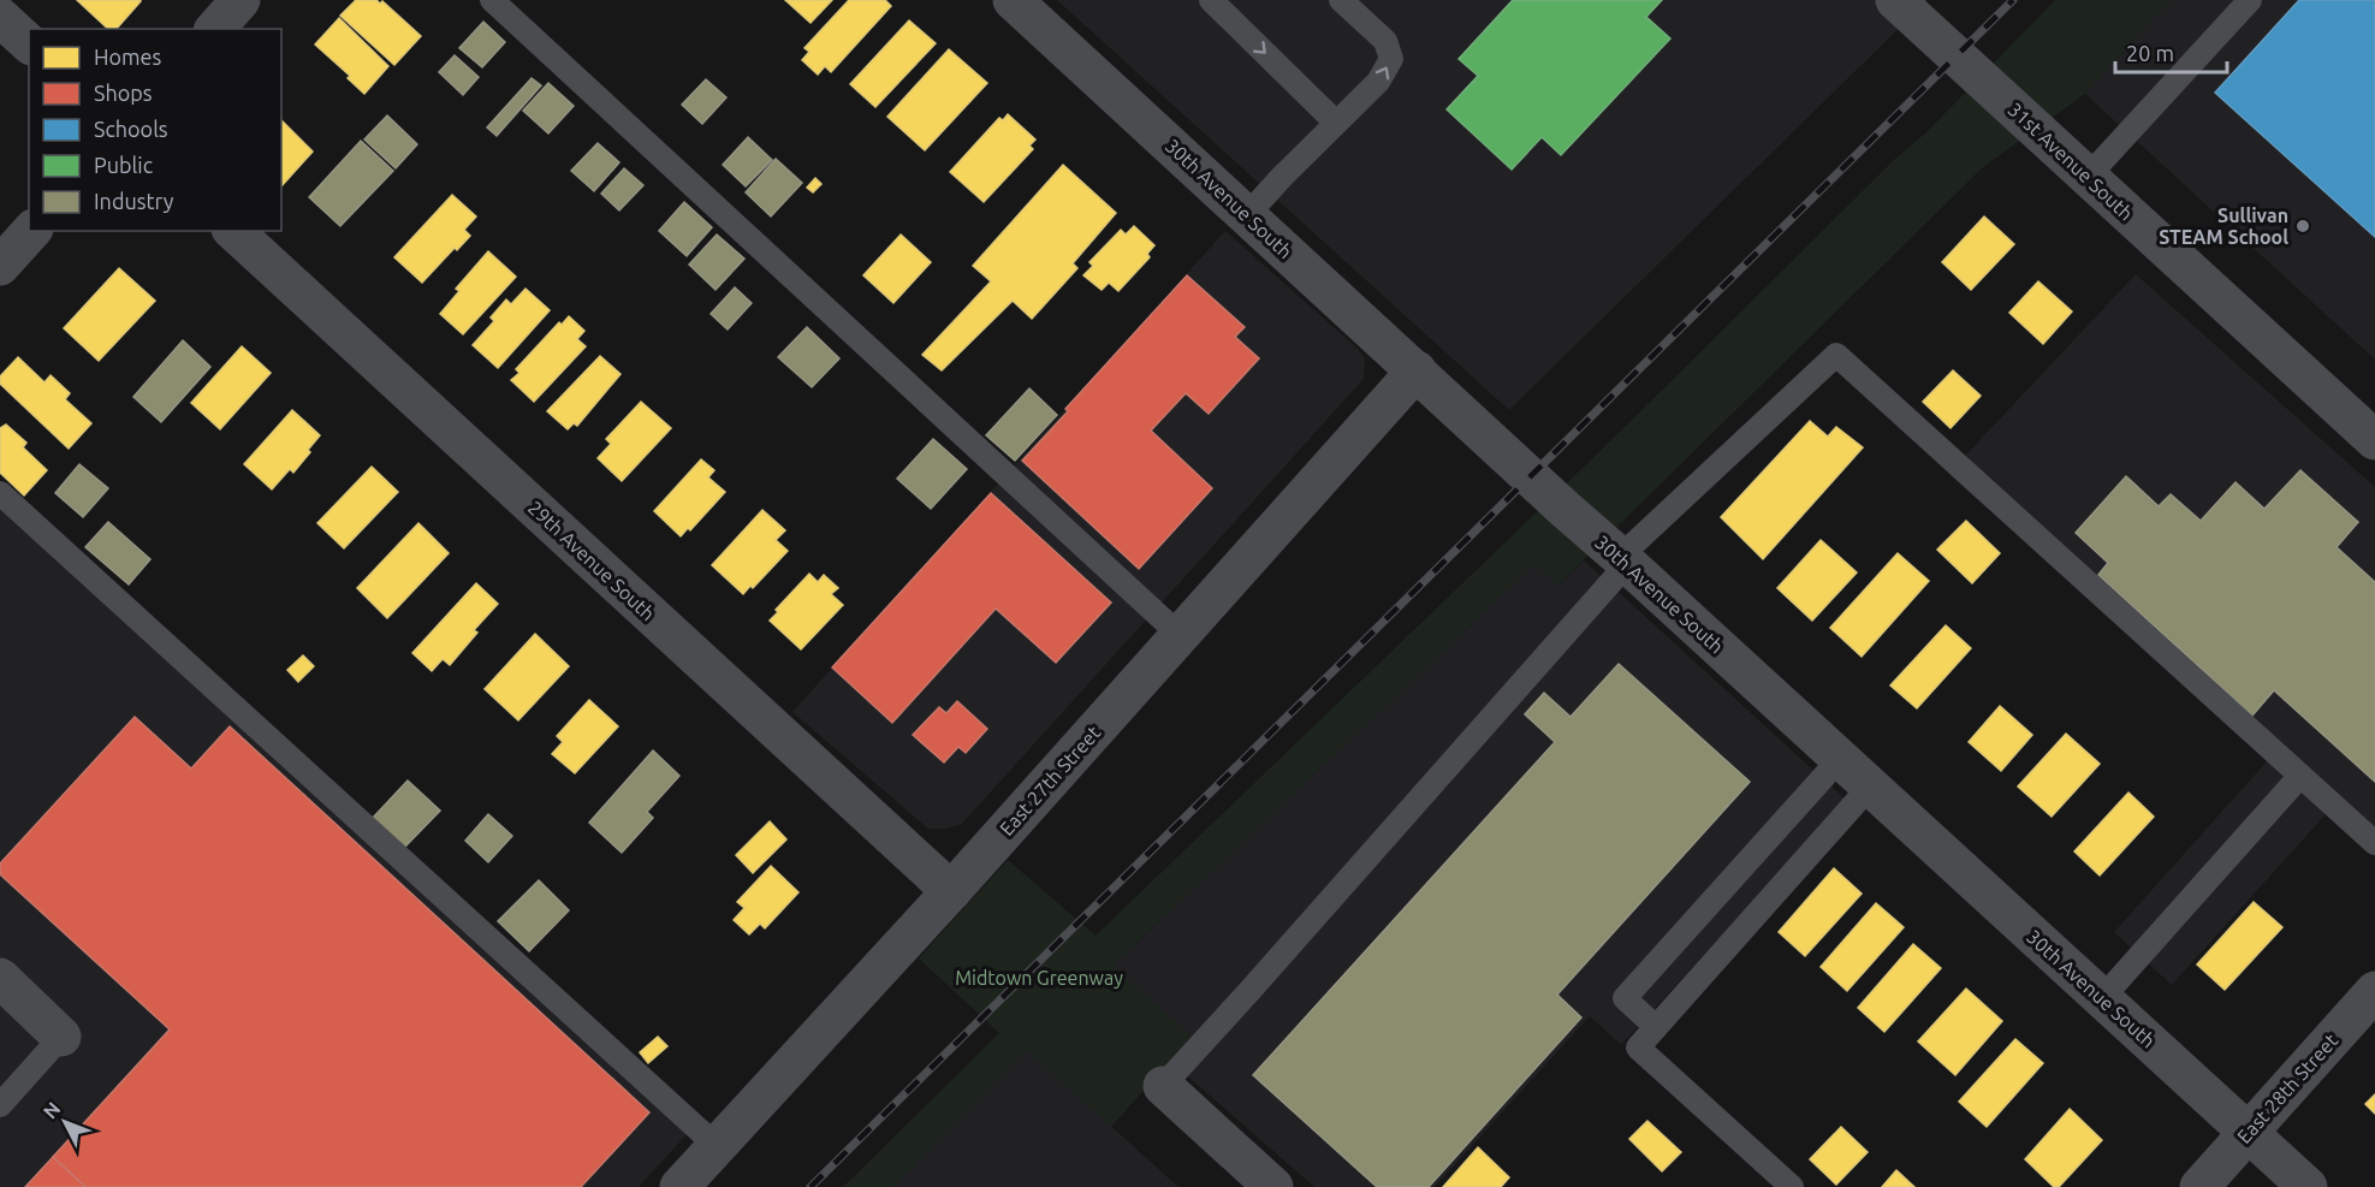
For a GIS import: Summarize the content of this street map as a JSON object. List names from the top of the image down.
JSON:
{
  "streets": {
    "street": [
      "31st Avenue South",
      "30th Avenue South",
      "29th Avenue South",
      "East 27th Street",
      "East 28th Street"
    ]
  },
  "crossings": [
    ["30th Avenue South", "East 27th Street"],
    ["30th Avenue South", "East 28th Street"],
    ["29th Avenue South", "East 27th Street"]
  ],
  "parks": ["Midtown Greenway"],
  "places": ["Sullivan STEAM School"],
  "legend": [
    "Homes",
    "Shops",
    "Schools",
    "Public",
    "Industry"
  ],
  "scale_bar": "20 m",
  "north": "top left"
}
